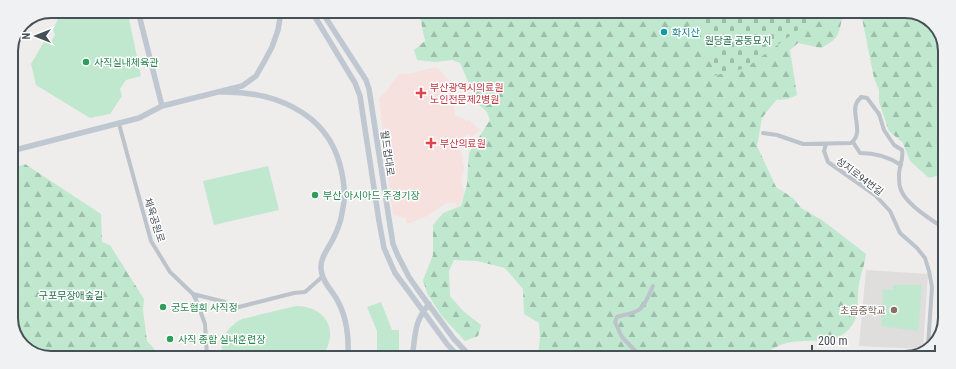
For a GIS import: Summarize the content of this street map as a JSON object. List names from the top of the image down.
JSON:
{
  "streets": {
    "main road": ["월드컵대로"],
    "street": ["성지로94번길", "체육공원로"]
  },
  "parks": ["원당골 공동묘지", "구포무장애숲길"],
  "places": {
    "other": [
      "화지산",
      "사직실내체육관",
      "부산 아시아드 주경기장",
      "궁도협회 사직정",
      "초읍중학교",
      "사직 종합 실내훈련장"
    ],
    "health": ["부산광역시의료원 노인전문제2병원", "부산의료원"]
  },
  "scale_bar": "200 m",
  "north": "left"
}
